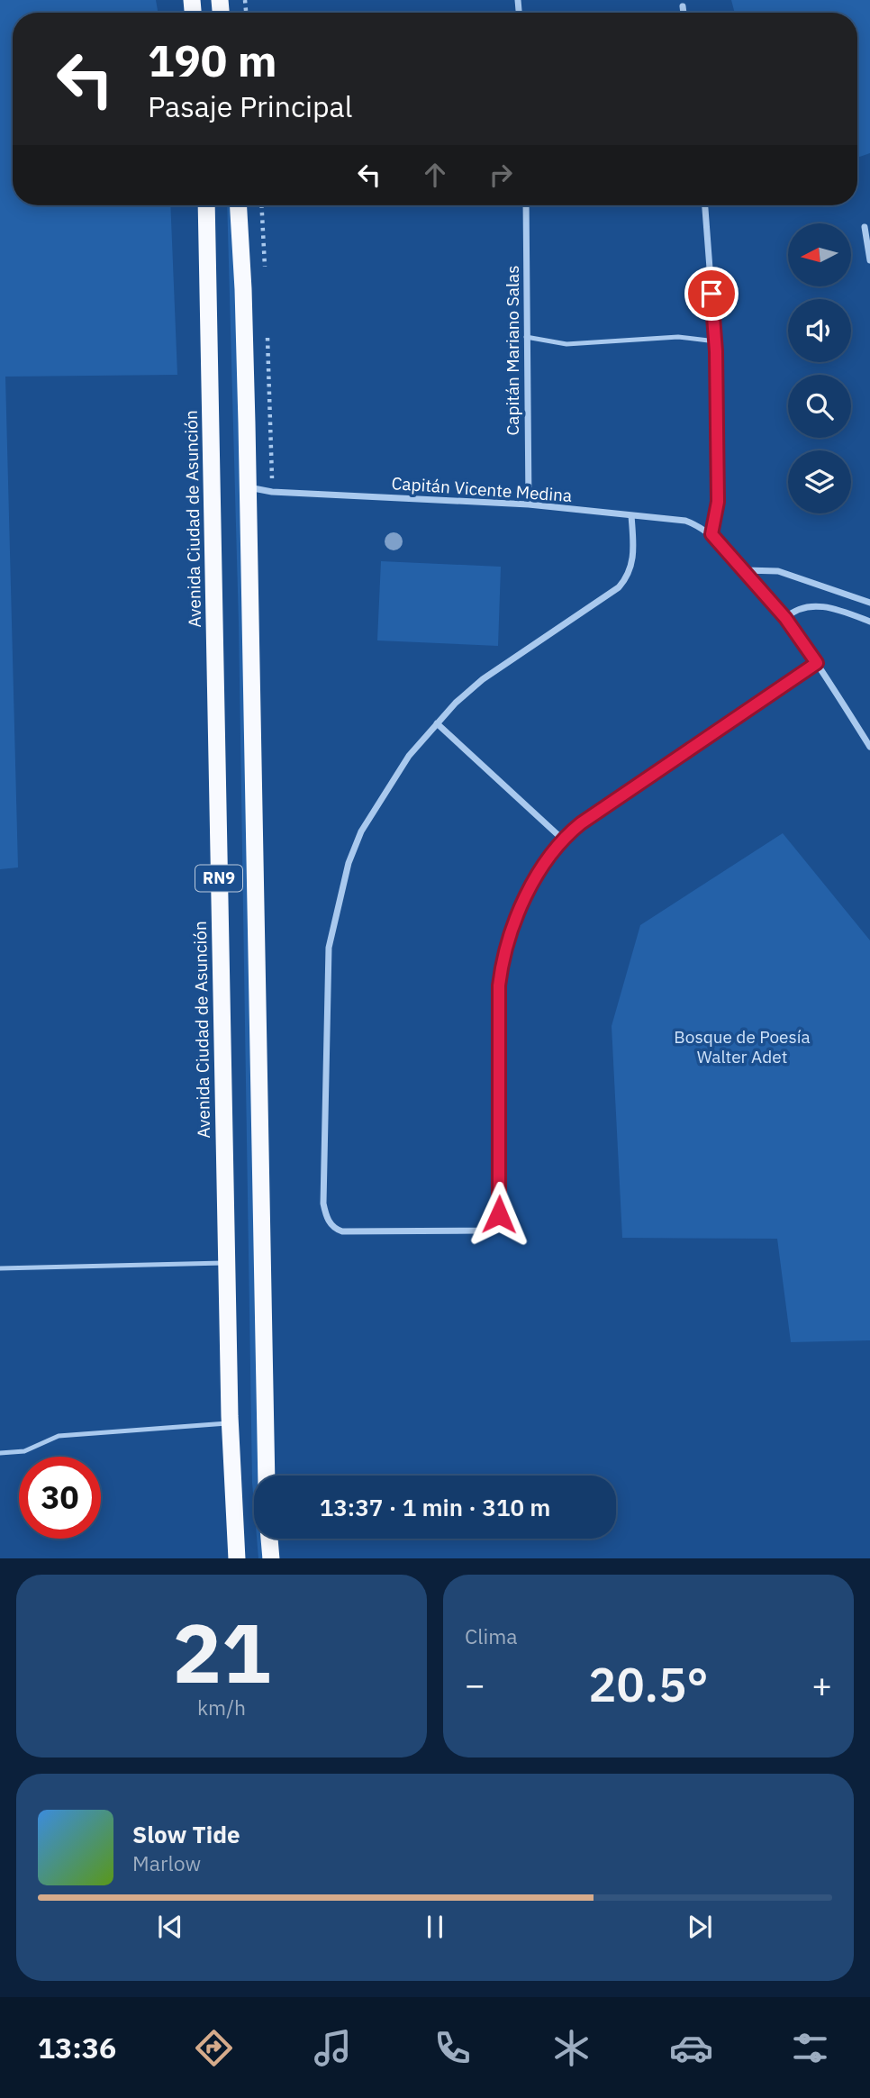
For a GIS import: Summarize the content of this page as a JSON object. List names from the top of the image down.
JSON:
{
  "streets": {
    "highway": ["Avenida Ciudad de Asunción", "RN9"],
    "street": ["Capitán Mariano Salas", "Capitán Vicente Medina"]
  },
  "crossings": [
    ["Capitán Mariano Salas", "Capitán Vicente Medina"],
    ["Capitán Vicente Medina", "RN9"]
  ],
  "parks": ["Bosque de Poesía Walter Adet"],
  "north": "left",
  "page": {
    "turn": ["190 m", "Pasaje Principal"],
    "limit": "30",
    "trip": "13:37 · 1 min · 310 m",
    "tile": [
      ["21", "km/h"],
      "Clima"
    ],
    "heat": ["−", "20.5°", "+"],
    "song": ["Slow Tide", "Marlow"],
    "tabs": "13:36"
  }
}
